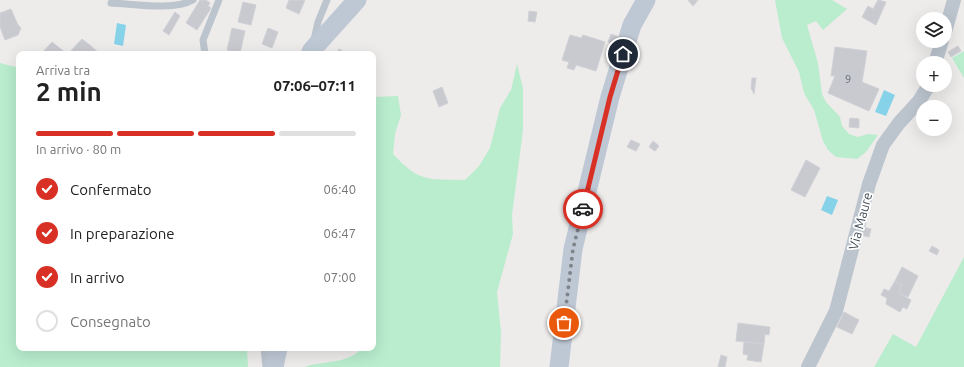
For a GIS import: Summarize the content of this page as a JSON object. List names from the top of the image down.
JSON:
{
  "streets": {
    "street": ["Via Maure"]
  },
  "house_numbers": ["9"],
  "page": {
    "map_buttons": ["+", "−"],
    "heading": ["2 min", "Arriva tra", "07:06–07:11"],
    "bar": "In arrivo · 80 m",
    "list": [
      ["Confermato", "06:40"],
      ["In preparazione", "06:47"],
      ["In arrivo", "07:00"],
      "Consegnato"
    ]
  }
}
